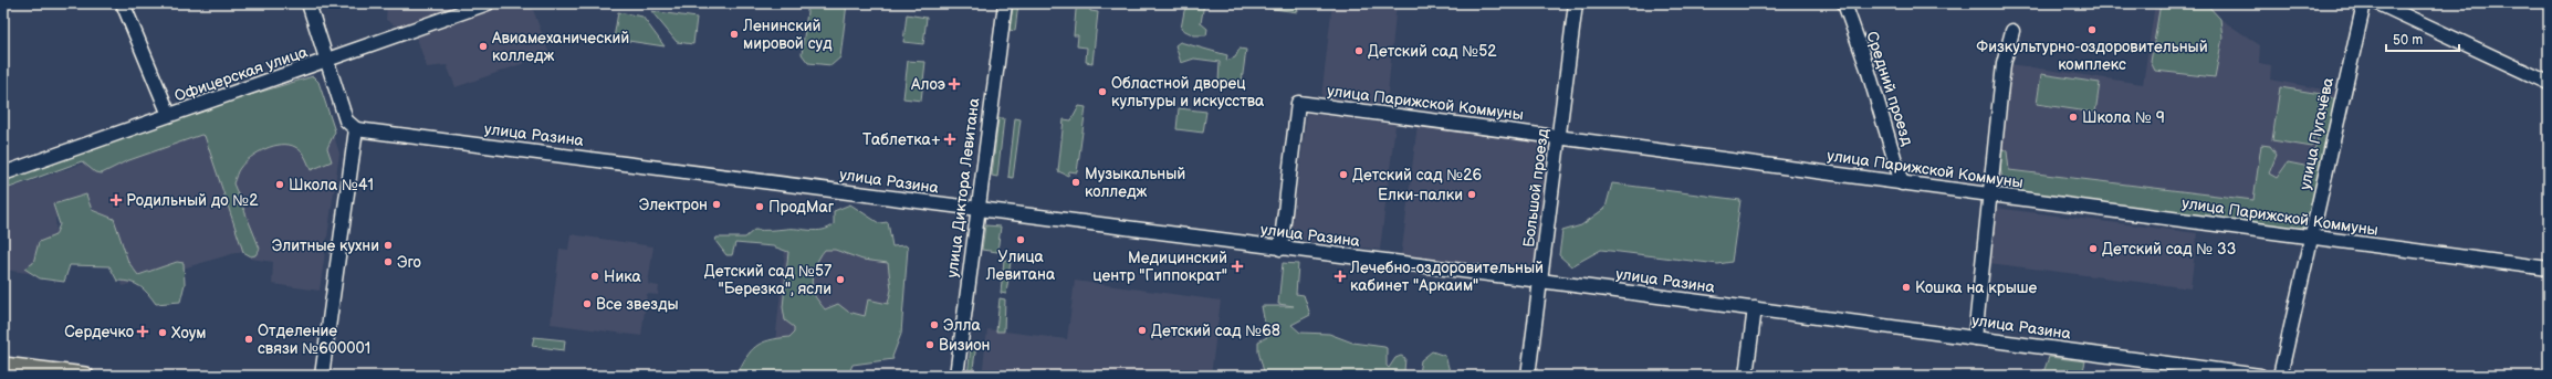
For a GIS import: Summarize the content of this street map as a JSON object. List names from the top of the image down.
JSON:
{
  "streets": {
    "street": [
      "Офицерская улица",
      "Средний проезд",
      "улица Парижской Коммуны",
      "улица Пугачёва",
      "улица Разина",
      "улица Диктора Левитана",
      "Большой проезд"
    ]
  },
  "crossings": [
    ["Средний проезд", "улица Парижской Коммуны"],
    ["улица Парижской Коммуны", "улица Пугачёва"],
    ["улица Парижской Коммуны", "улица Разина"],
    ["улица Парижской Коммуны", "Большой проезд"],
    ["улица Разина", "улица Диктора Левитана"],
    ["улица Разина", "Большой проезд"]
  ],
  "places": {
    "other": [
      "Физкультурно-оздоровительный комплекс",
      "Ленинский мировой суд",
      "Авиамеханический колледж",
      "Детский сад №52",
      "Областной дворец культуры и искусства",
      "Школа № 9",
      "Детский сад №26",
      "Музыкальный колледж",
      "Школа №41",
      "Елки-палки",
      "Электрон",
      "ПродМаг",
      "Улица Левитана",
      "Элитные кухни",
      "Детский сад № 33",
      "Эго",
      "Ника",
      "Детский сад №57 \"Березка\", ясли",
      "Кошка на крыше",
      "Все звезды",
      "Элла",
      "Детский сад №68",
      "Хоум",
      "Отделение связи №600001",
      "Визион"
    ],
    "health": [
      "Алоэ",
      "Таблетка+",
      "Родильный до №2",
      "Медицинский центр \"Гиппократ\"",
      "Лечебно-оздоровительный кабинет \"Аркаим\"",
      "Сердечко"
    ]
  },
  "scale_bar": "50 m"
}
